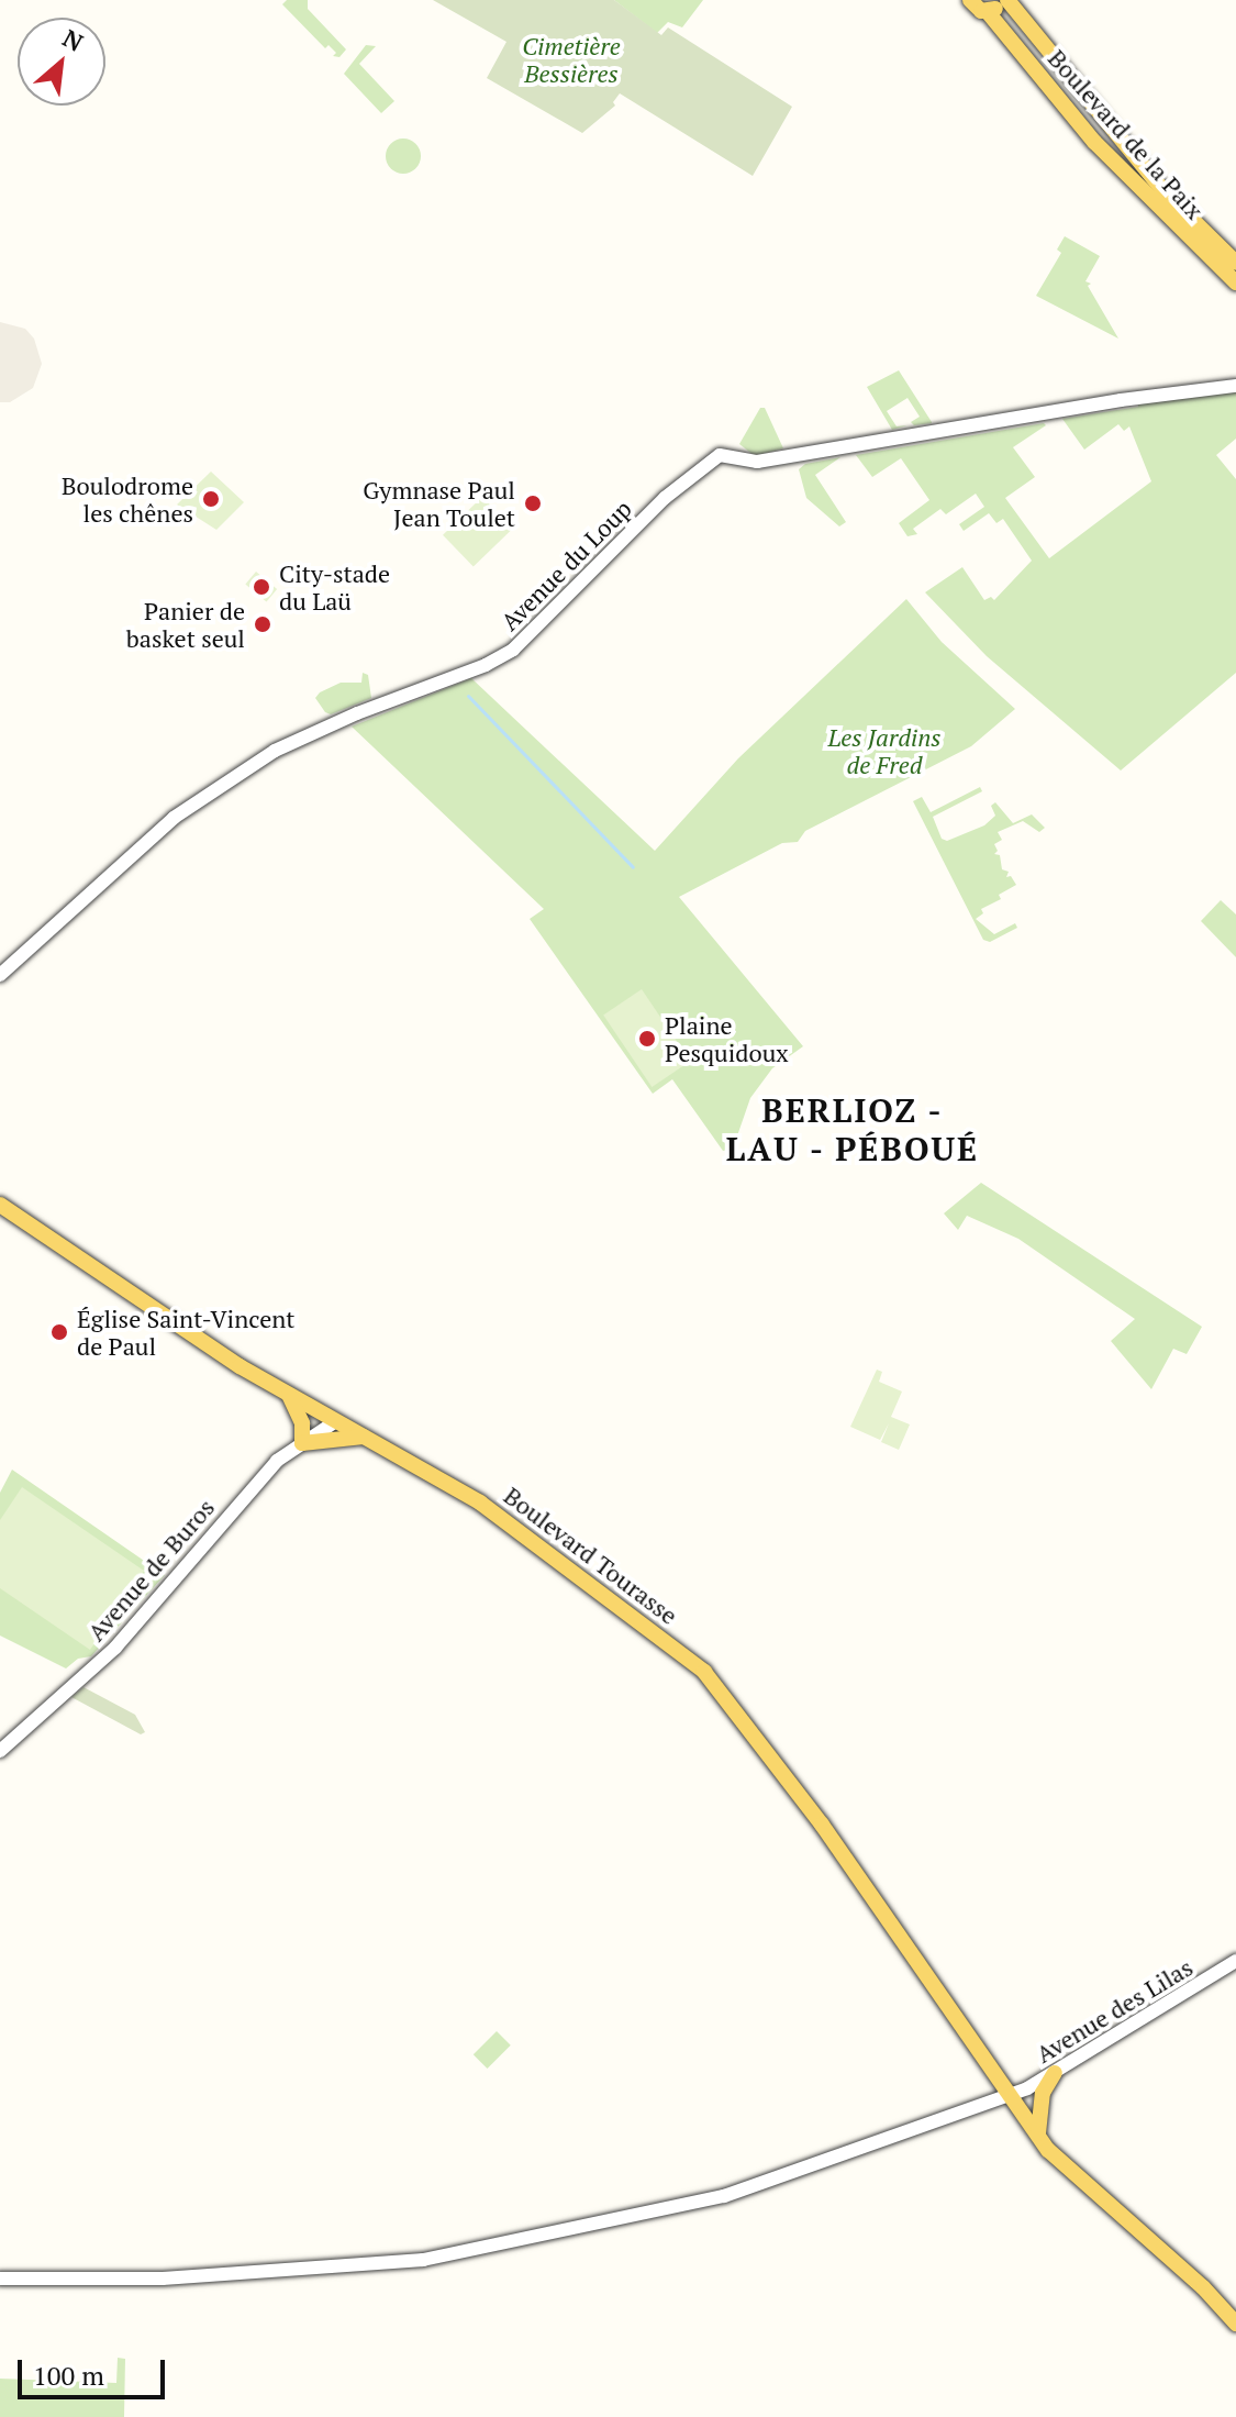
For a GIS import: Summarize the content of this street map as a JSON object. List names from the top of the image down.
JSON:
{
  "streets": {
    "main road": ["Boulevard de la Paix", "Boulevard Tourasse"],
    "street": ["Avenue du Loup", "Avenue de Buros", "Avenue des Lilas"]
  },
  "crossings": [
    ["Boulevard Tourasse", "Avenue de Buros"],
    ["Boulevard Tourasse", "Avenue des Lilas"]
  ],
  "districts": ["BERLIOZ - LAU - PÉBOUÉ"],
  "parks": ["Cimetière Bessières", "Les Jardins de Fred"],
  "places": [
    "Boulodrome les chênes",
    "Gymnase Paul Jean Toulet",
    "City-stade du Laü",
    "Panier de basket seul",
    "Plaine Pesquidoux",
    "Église Saint-Vincent de Paul"
  ],
  "scale_bar": "100 m",
  "north": "top right"
}
